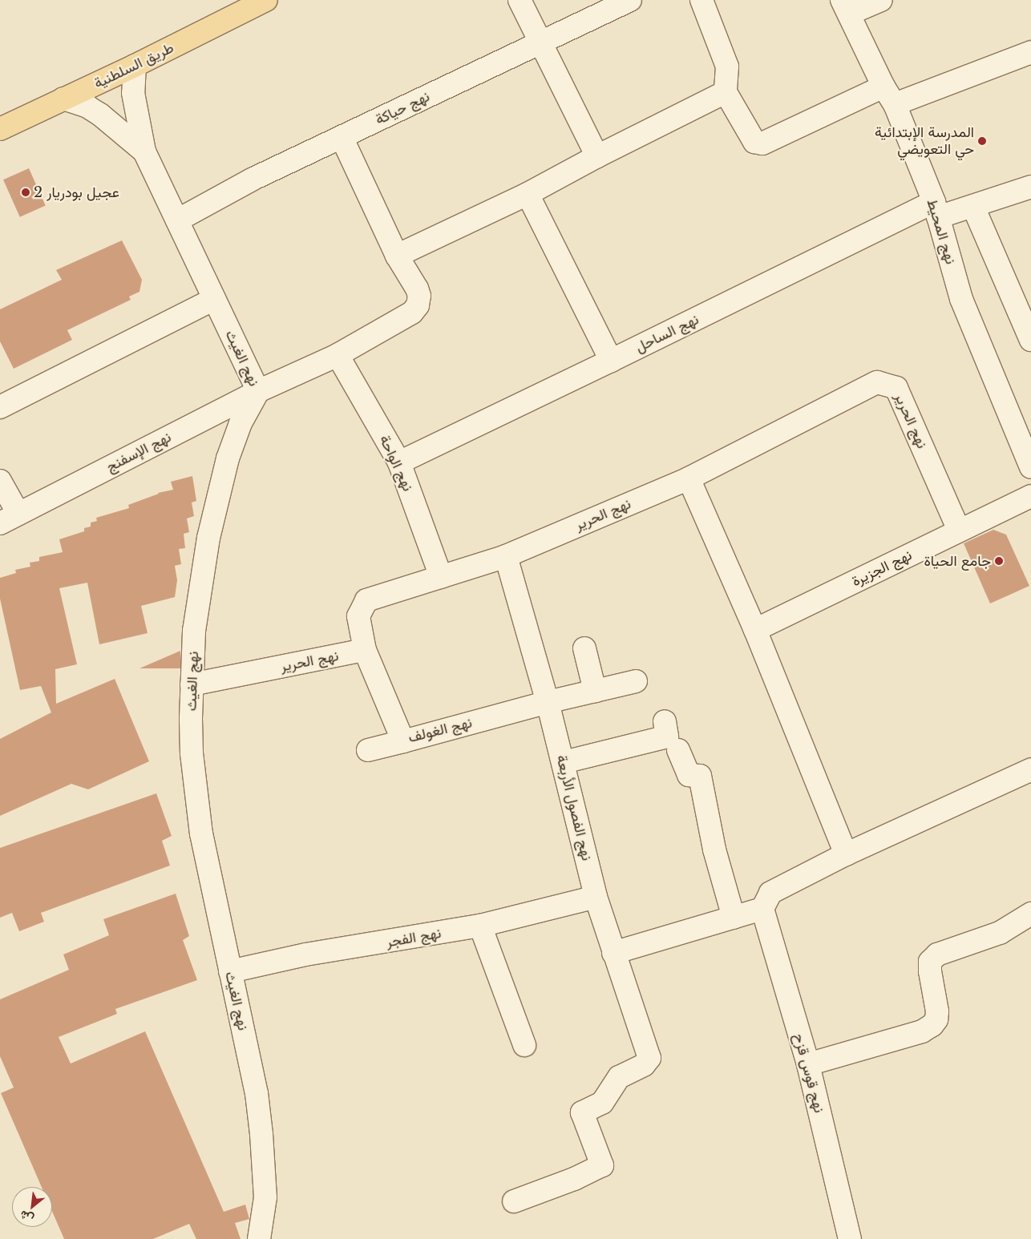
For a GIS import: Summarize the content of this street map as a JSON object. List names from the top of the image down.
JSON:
{
  "streets": {
    "main road": ["طريق السلطنية"],
    "street": [
      "نهج حياكة",
      "نهج المحيط",
      "نهج الساحل",
      "نهج الغيث",
      "نهج الحرير",
      "نهج الإسفنج",
      "نهج الواحة",
      "نهج الجزيرة",
      "نهج الغولف",
      "نهج الفصول الأربعة",
      "نهج الفجر",
      "نهج قوس قزح"
    ]
  },
  "crossings": [
    ["طريق السلطنية", "نهج الغيث"],
    ["نهج حياكة", "نهج الغيث"],
    ["نهج المحيط", "نهج الساحل"],
    ["نهج الساحل", "نهج الواحة"],
    ["نهج الغيث", "نهج الحرير"],
    ["نهج الغيث", "نهج الإسفنج"],
    ["نهج الغيث", "نهج الفجر"],
    ["نهج الحرير", "نهج الواحة"],
    ["نهج الحرير", "نهج الجزيرة"],
    ["نهج الحرير", "نهج الغولف"],
    ["نهج الحرير", "نهج الفصول الأربعة"],
    ["نهج الإسفنج", "نهج الواحة"],
    ["نهج الغولف", "نهج الفصول الأربعة"],
    ["نهج الفصول الأربعة", "نهج الفجر"]
  ],
  "places": ["المدرسة الإبتدائية حي التعويضي", "عجيل بودريار 2", "جامع الحياة"],
  "north": "bottom left"
}
